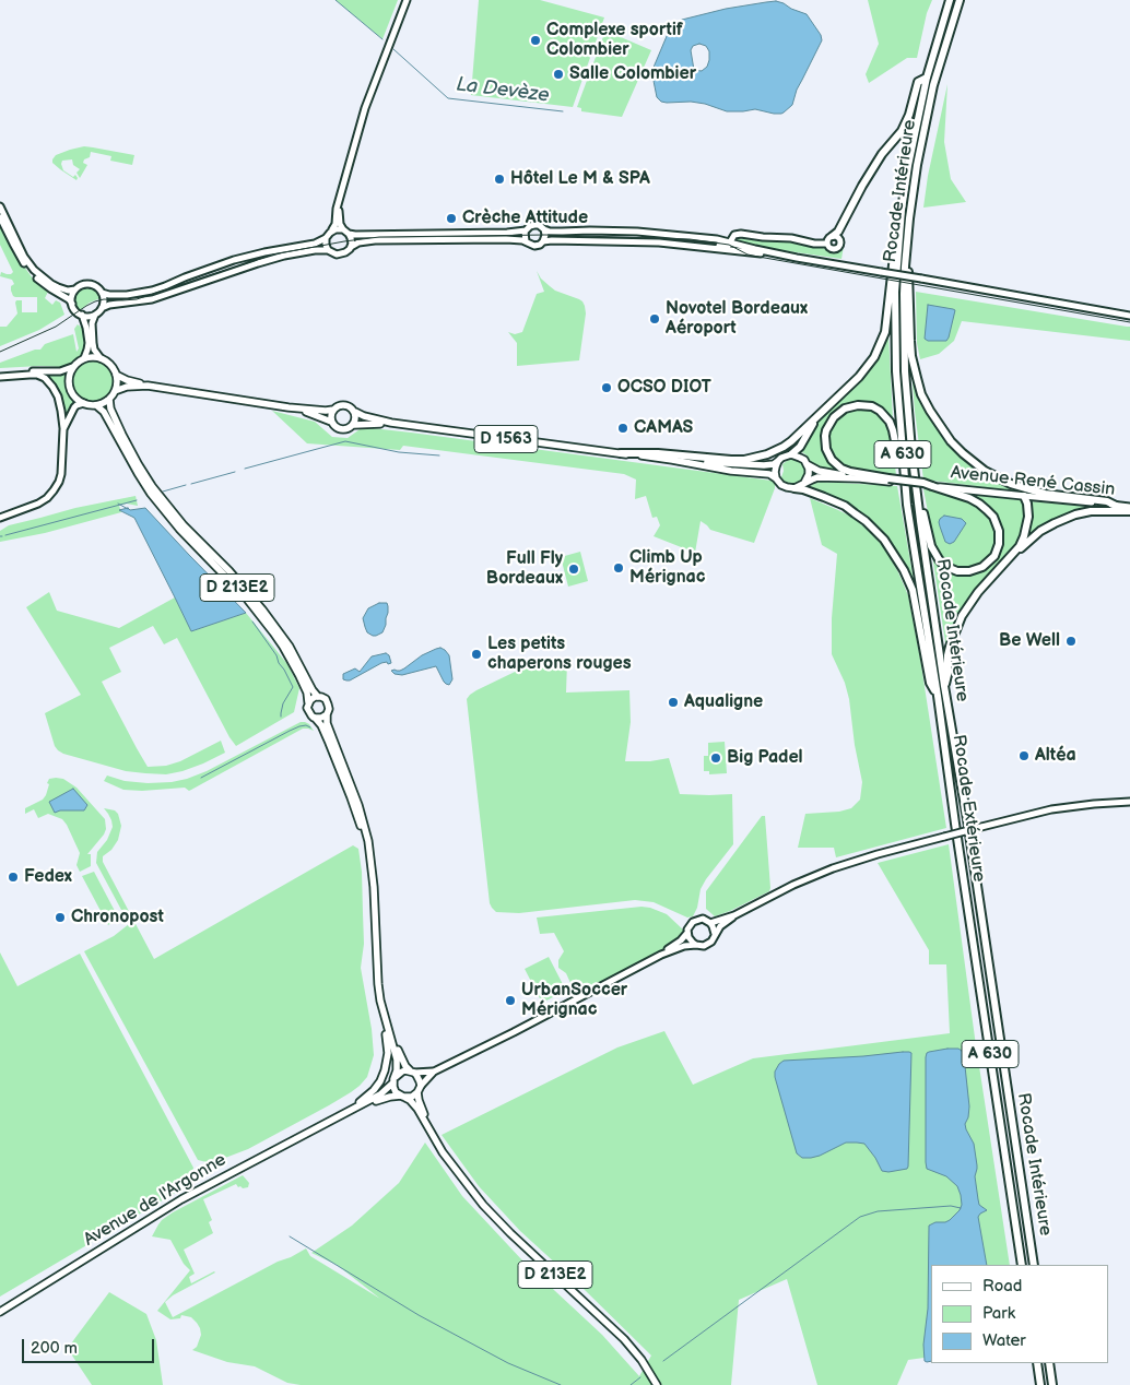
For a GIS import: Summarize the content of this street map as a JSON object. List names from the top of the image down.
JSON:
{
  "streets": {
    "highway": ["Rocade Intérieure", "A 630", "Rocade Extérieure"],
    "main road": [
      "D 1563",
      "Avenue René Cassin",
      "D 213E2",
      "Avenue de l'Argonne"
    ]
  },
  "crossings": [
    ["D 213E2", "Avenue de l'Argonne"]
  ],
  "water": ["La Devèze"],
  "places": [
    "Complexe sportif Colombier",
    "Salle Colombier",
    "Hôtel Le M & SPA",
    "Crèche Attitude",
    "Novotel Bordeaux Aéroport",
    "OCSO DIOT",
    "CAMAS",
    "Climb Up Mérignac",
    "Full Fly Bordeaux",
    "Be Well",
    "Les petits chaperons rouges",
    "Aqualigne",
    "Altéa",
    "Big Padel",
    "Fedex",
    "Chronopost",
    "UrbanSoccer Mérignac"
  ],
  "legend": ["Road", "Park", "Water"],
  "scale_bar": "200 m"
}
